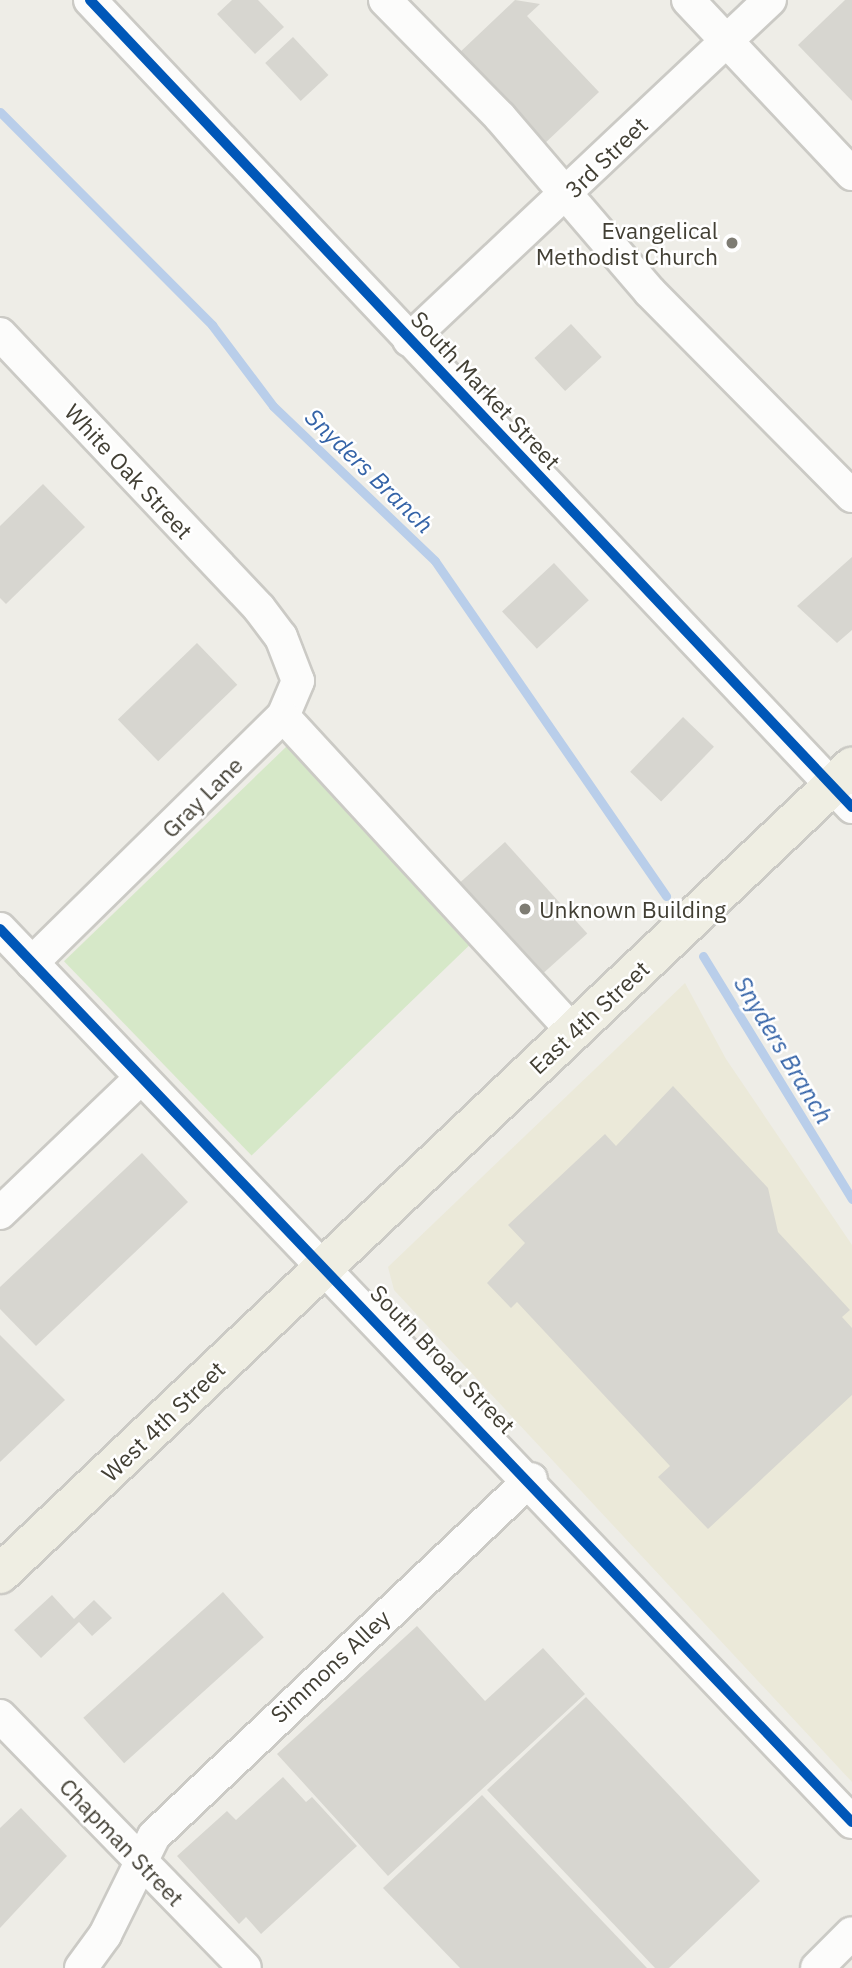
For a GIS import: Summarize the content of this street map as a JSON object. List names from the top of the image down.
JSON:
{
  "streets": {
    "main road": ["East 4th Street", "West 4th Street"],
    "street": [
      "3rd Street",
      "South Market Street",
      "White Oak Street",
      "Gray Lane",
      "South Broad Street",
      "Simmons Alley",
      "Chapman Street"
    ]
  },
  "crossings": [
    ["3rd Street", "South Market Street"],
    ["South Market Street", "East 4th Street"],
    ["White Oak Street", "Gray Lane"],
    ["Gray Lane", "South Broad Street"],
    ["East 4th Street", "South Broad Street"],
    ["East 4th Street", "West 4th Street"],
    ["South Broad Street", "West 4th Street"],
    ["South Broad Street", "Simmons Alley"],
    ["Simmons Alley", "Chapman Street"]
  ],
  "water": ["Snyders Branch"],
  "places": ["Evangelical Methodist Church", "Unknown Building"]
}
